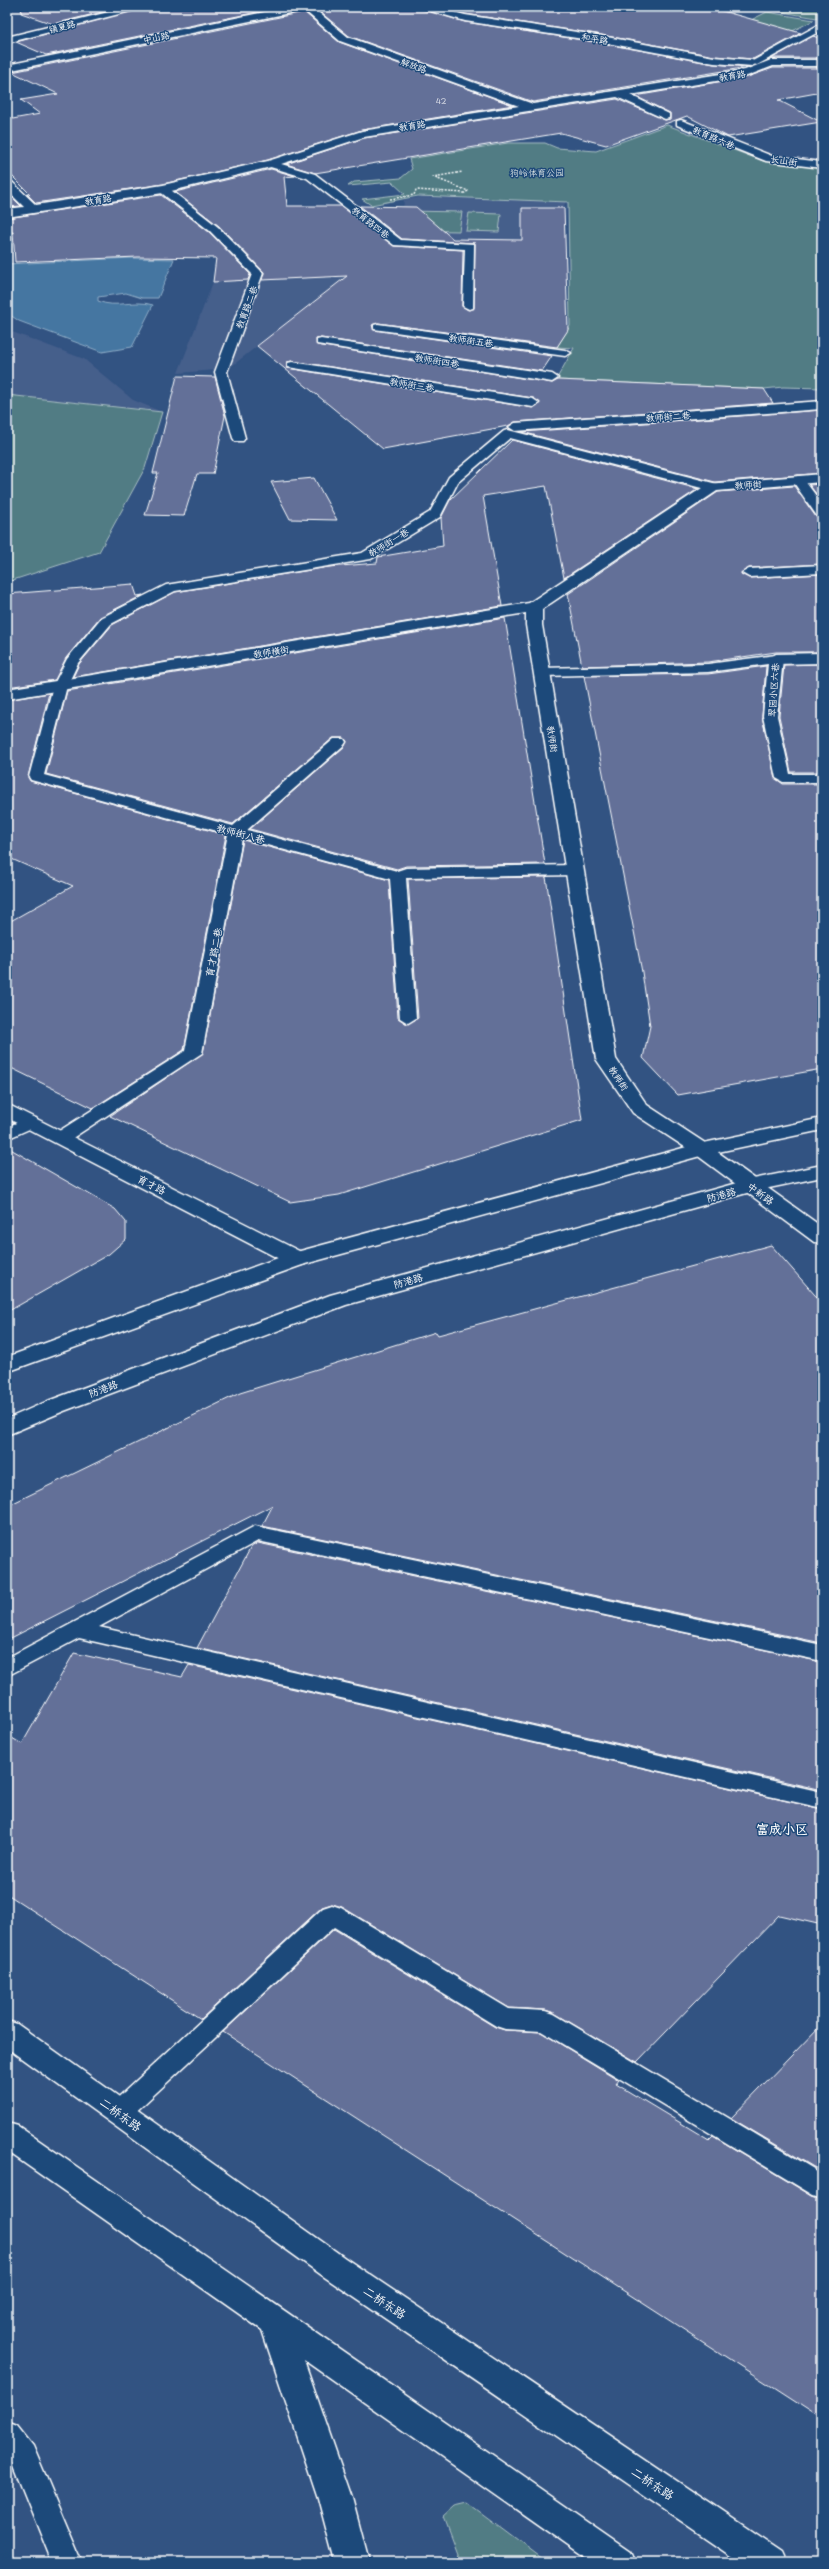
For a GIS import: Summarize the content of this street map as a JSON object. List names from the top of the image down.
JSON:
{
  "streets": {
    "main road": [
      "镇夏路",
      "中山路",
      "和平路",
      "解放路",
      "教育路",
      "教育路六巷",
      "长山街",
      "教师街",
      "教师横街",
      "育才路",
      "中新路",
      "防港路",
      "二桥东路"
    ],
    "lane": [
      "教育路四巷",
      "教育路二巷",
      "教师街五巷",
      "教师街四巷",
      "教师街三巷",
      "教师街二巷",
      "教师街一巷",
      "翠园小区六巷",
      "教师街八巷",
      "育才路二巷"
    ]
  },
  "crossings": [
    ["中山路", "解放路"],
    ["和平路", "教育路"],
    ["解放路", "教育路"],
    ["教育路", "教育路四巷"],
    ["教育路", "教育路二巷"],
    ["教育路六巷", "长山街"],
    ["教师街五巷", "教师街一巷"],
    ["教师街四巷", "教师街一巷"],
    ["教师街三巷", "教师街一巷"],
    ["教师街二巷", "教师街一巷"],
    ["教师街", "教师横街"],
    ["教师街", "中新路"],
    ["教师街一巷", "教师横街"],
    ["教师街一巷", "教师街八巷"],
    ["教师横街", "教师街八巷"],
    ["教师街八巷", "育才路二巷"],
    ["育才路二巷", "育才路"],
    ["中新路", "防港路"]
  ],
  "districts": ["富成小区"],
  "parks": ["狗岭体育公园"],
  "house_numbers": ["42"]
}
